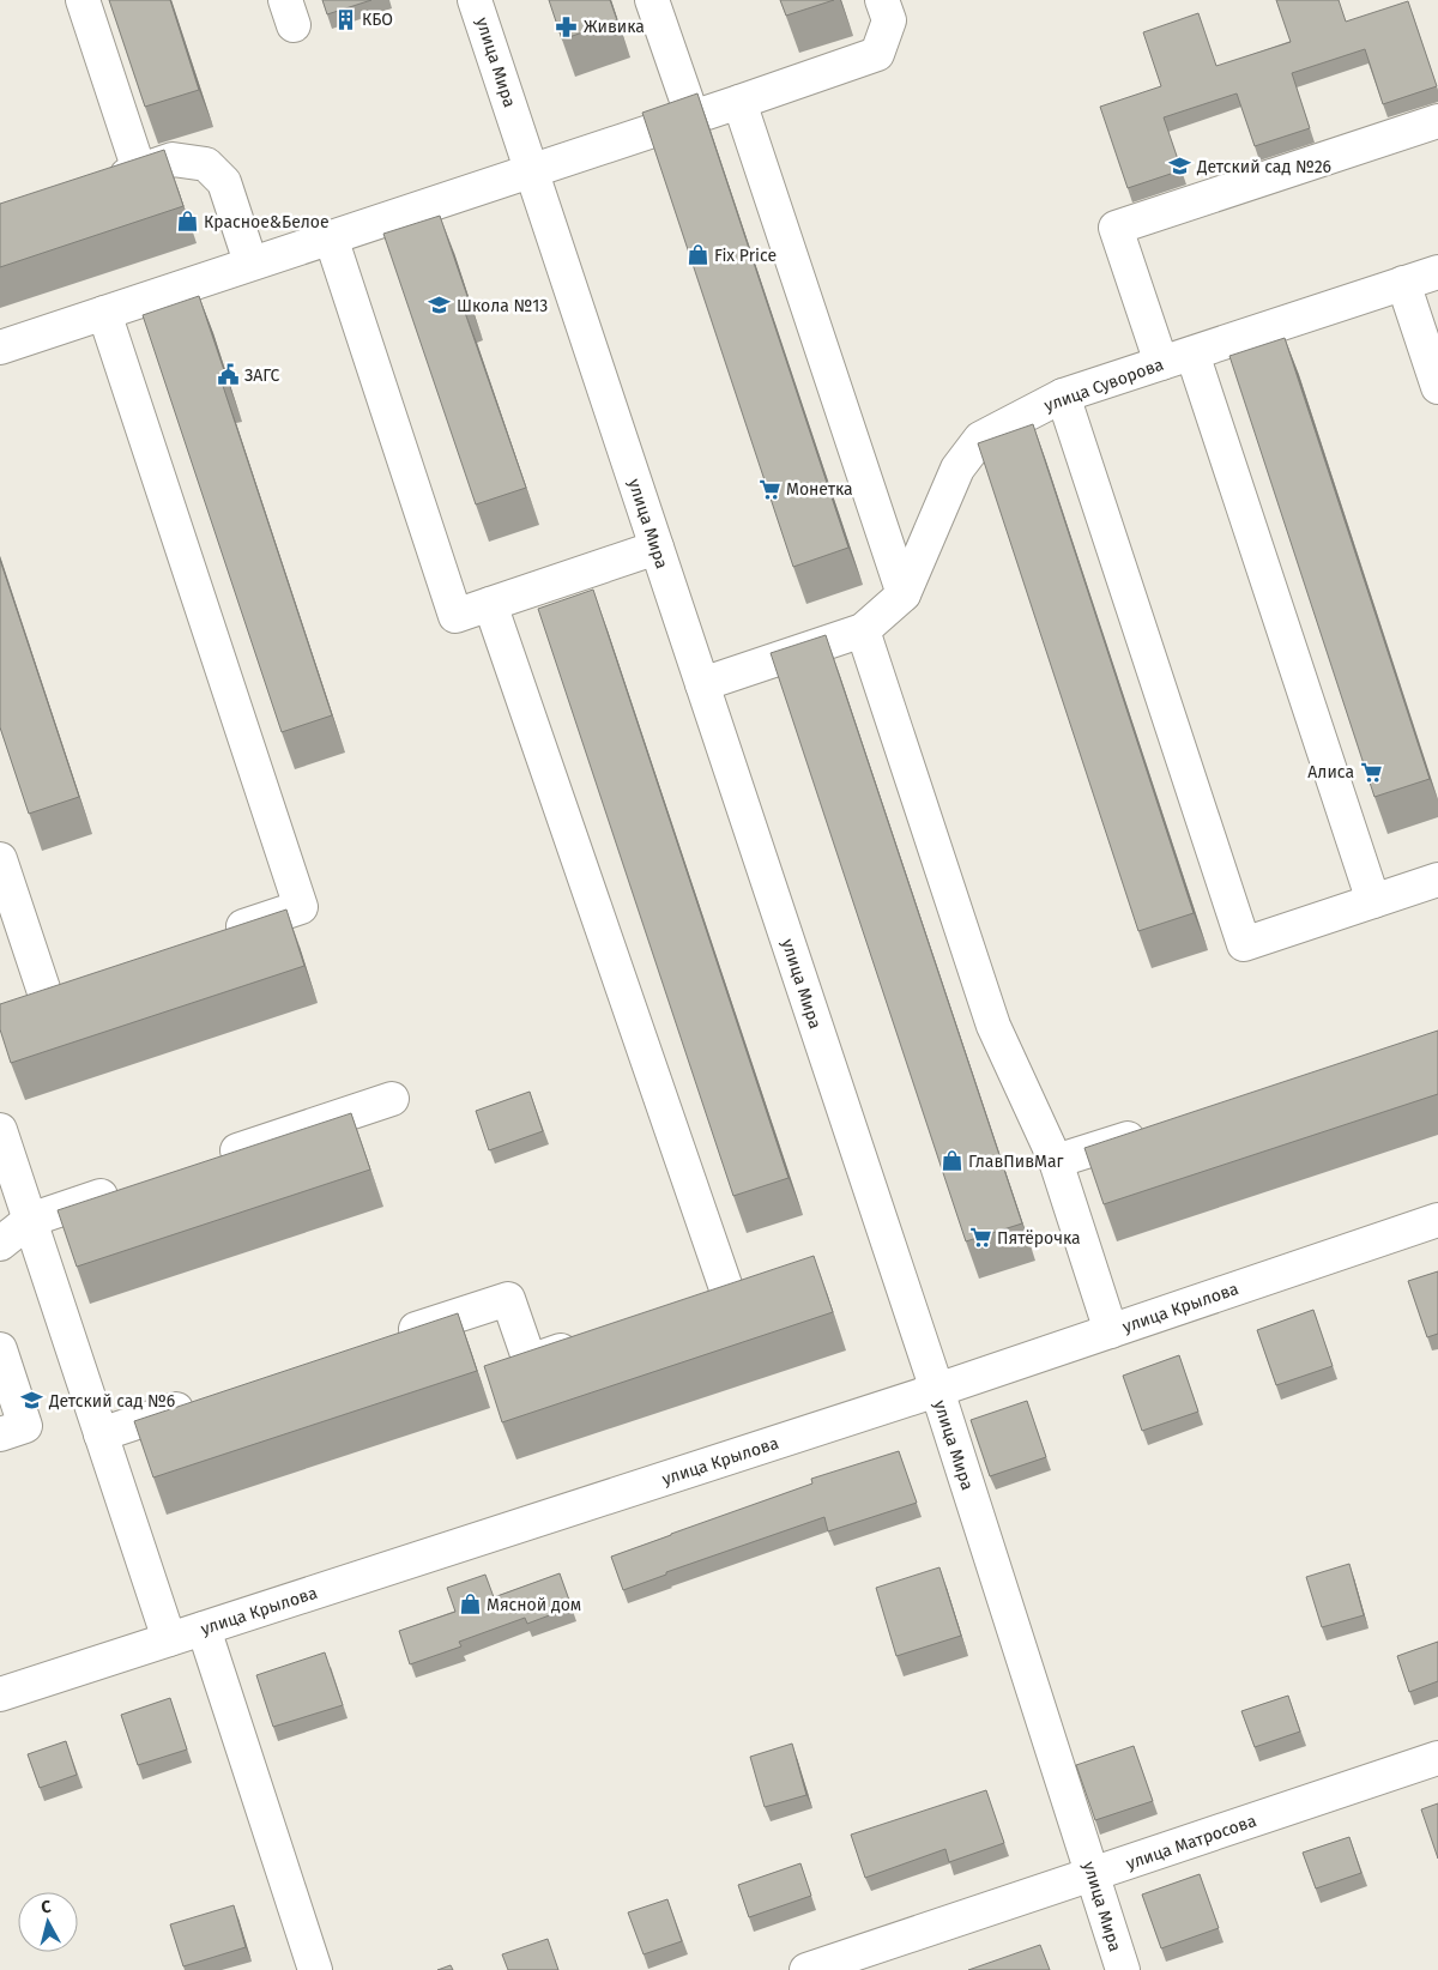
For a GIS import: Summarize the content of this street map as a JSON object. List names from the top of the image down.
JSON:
{
  "streets": {
    "street": [
      "улица Мира",
      "улица Суворова",
      "улица Крылова",
      "улица Матросова"
    ]
  },
  "crossings": [
    ["улица Мира", "улица Суворова"],
    ["улица Мира", "улица Крылова"],
    ["улица Мира", "улица Матросова"]
  ],
  "places": {
    "building": ["КБО"],
    "pharmacy": ["Живика"],
    "school or university": ["Детский сад №26", "Школа №13", "Детский сад №6"],
    "shop": [
      "Красное&Белое",
      "Fix Price",
      "ГлавПивМаг",
      "Мясной дом"
    ],
    "public building": ["ЗАГС"],
    "supermarket": ["Монетка", "Алиса", "Пятёрочка"]
  },
  "north": "top"
}
